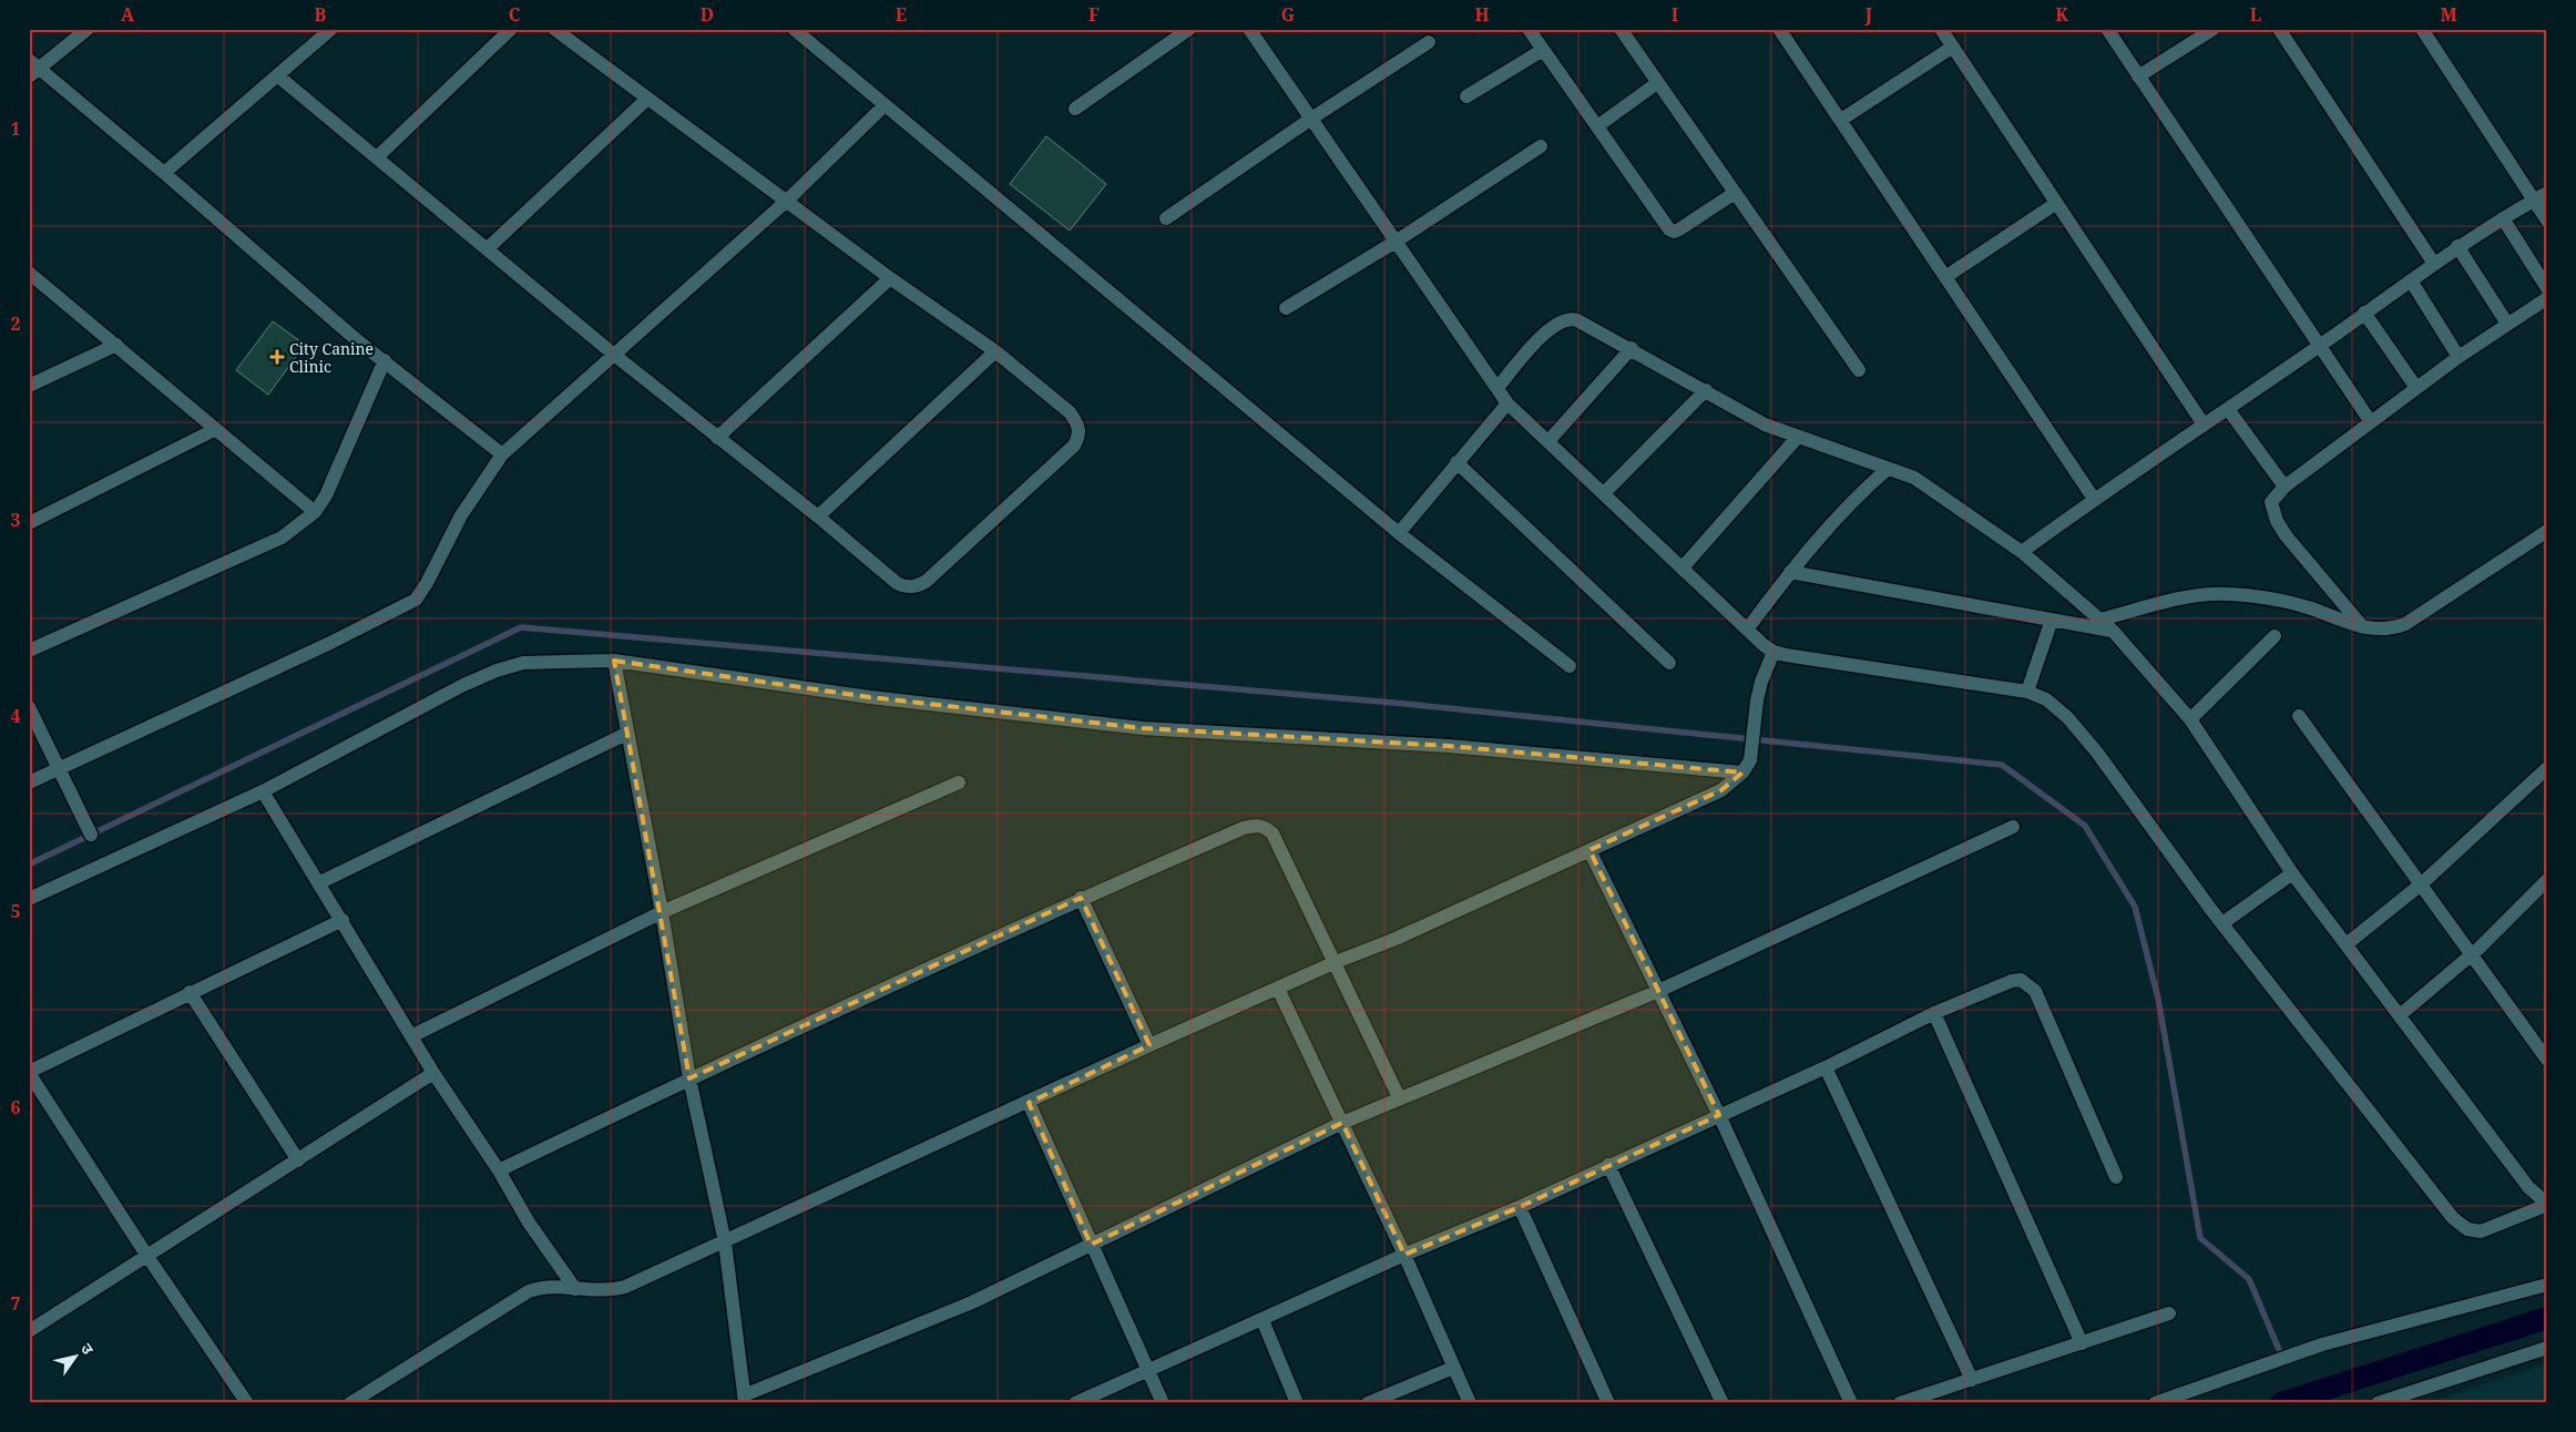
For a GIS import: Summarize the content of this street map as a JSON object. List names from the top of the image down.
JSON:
{
  "places": {
    "health": ["City Canine Clinic"]
  },
  "north": "top right",
  "grid": {
    "columns": [
      "A",
      "B",
      "C",
      "D",
      "E",
      "F",
      "G",
      "H",
      "I",
      "J",
      "K",
      "L",
      "M"
    ],
    "rows": [
      "1",
      "2",
      "3",
      "4",
      "5",
      "6",
      "7"
    ]
  }
}
